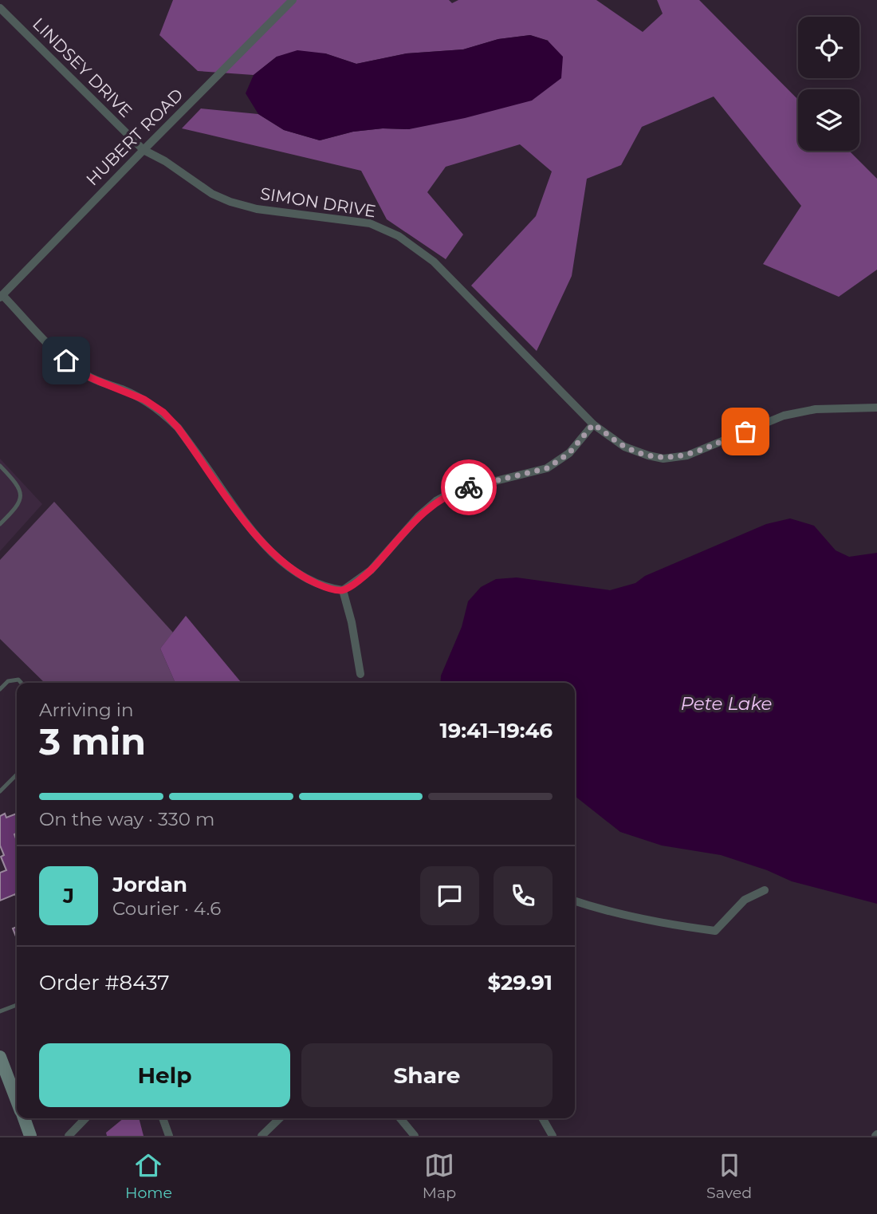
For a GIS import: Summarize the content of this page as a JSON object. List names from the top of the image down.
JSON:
{
  "streets": {
    "street": ["LINDSEY DRIVE", "HUBERT ROAD", "SIMON DRIVE"]
  },
  "crossings": [
    ["LINDSEY DRIVE", "HUBERT ROAD"],
    ["LINDSEY DRIVE", "SIMON DRIVE"],
    ["HUBERT ROAD", "SIMON DRIVE"]
  ],
  "water": ["Pete Lake"],
  "page": {
    "heading": ["3 min", "Arriving in", "19:41–19:46"],
    "panel": [
      "Jordan",
      "Courier · 4.6",
      "Order #8437",
      "$29.91"
    ],
    "bar": "On the way · 330 m",
    "round": "J",
    "buttons": ["Help", "Share"],
    "tabs": ["Home", "Map", "Saved"]
  }
}
